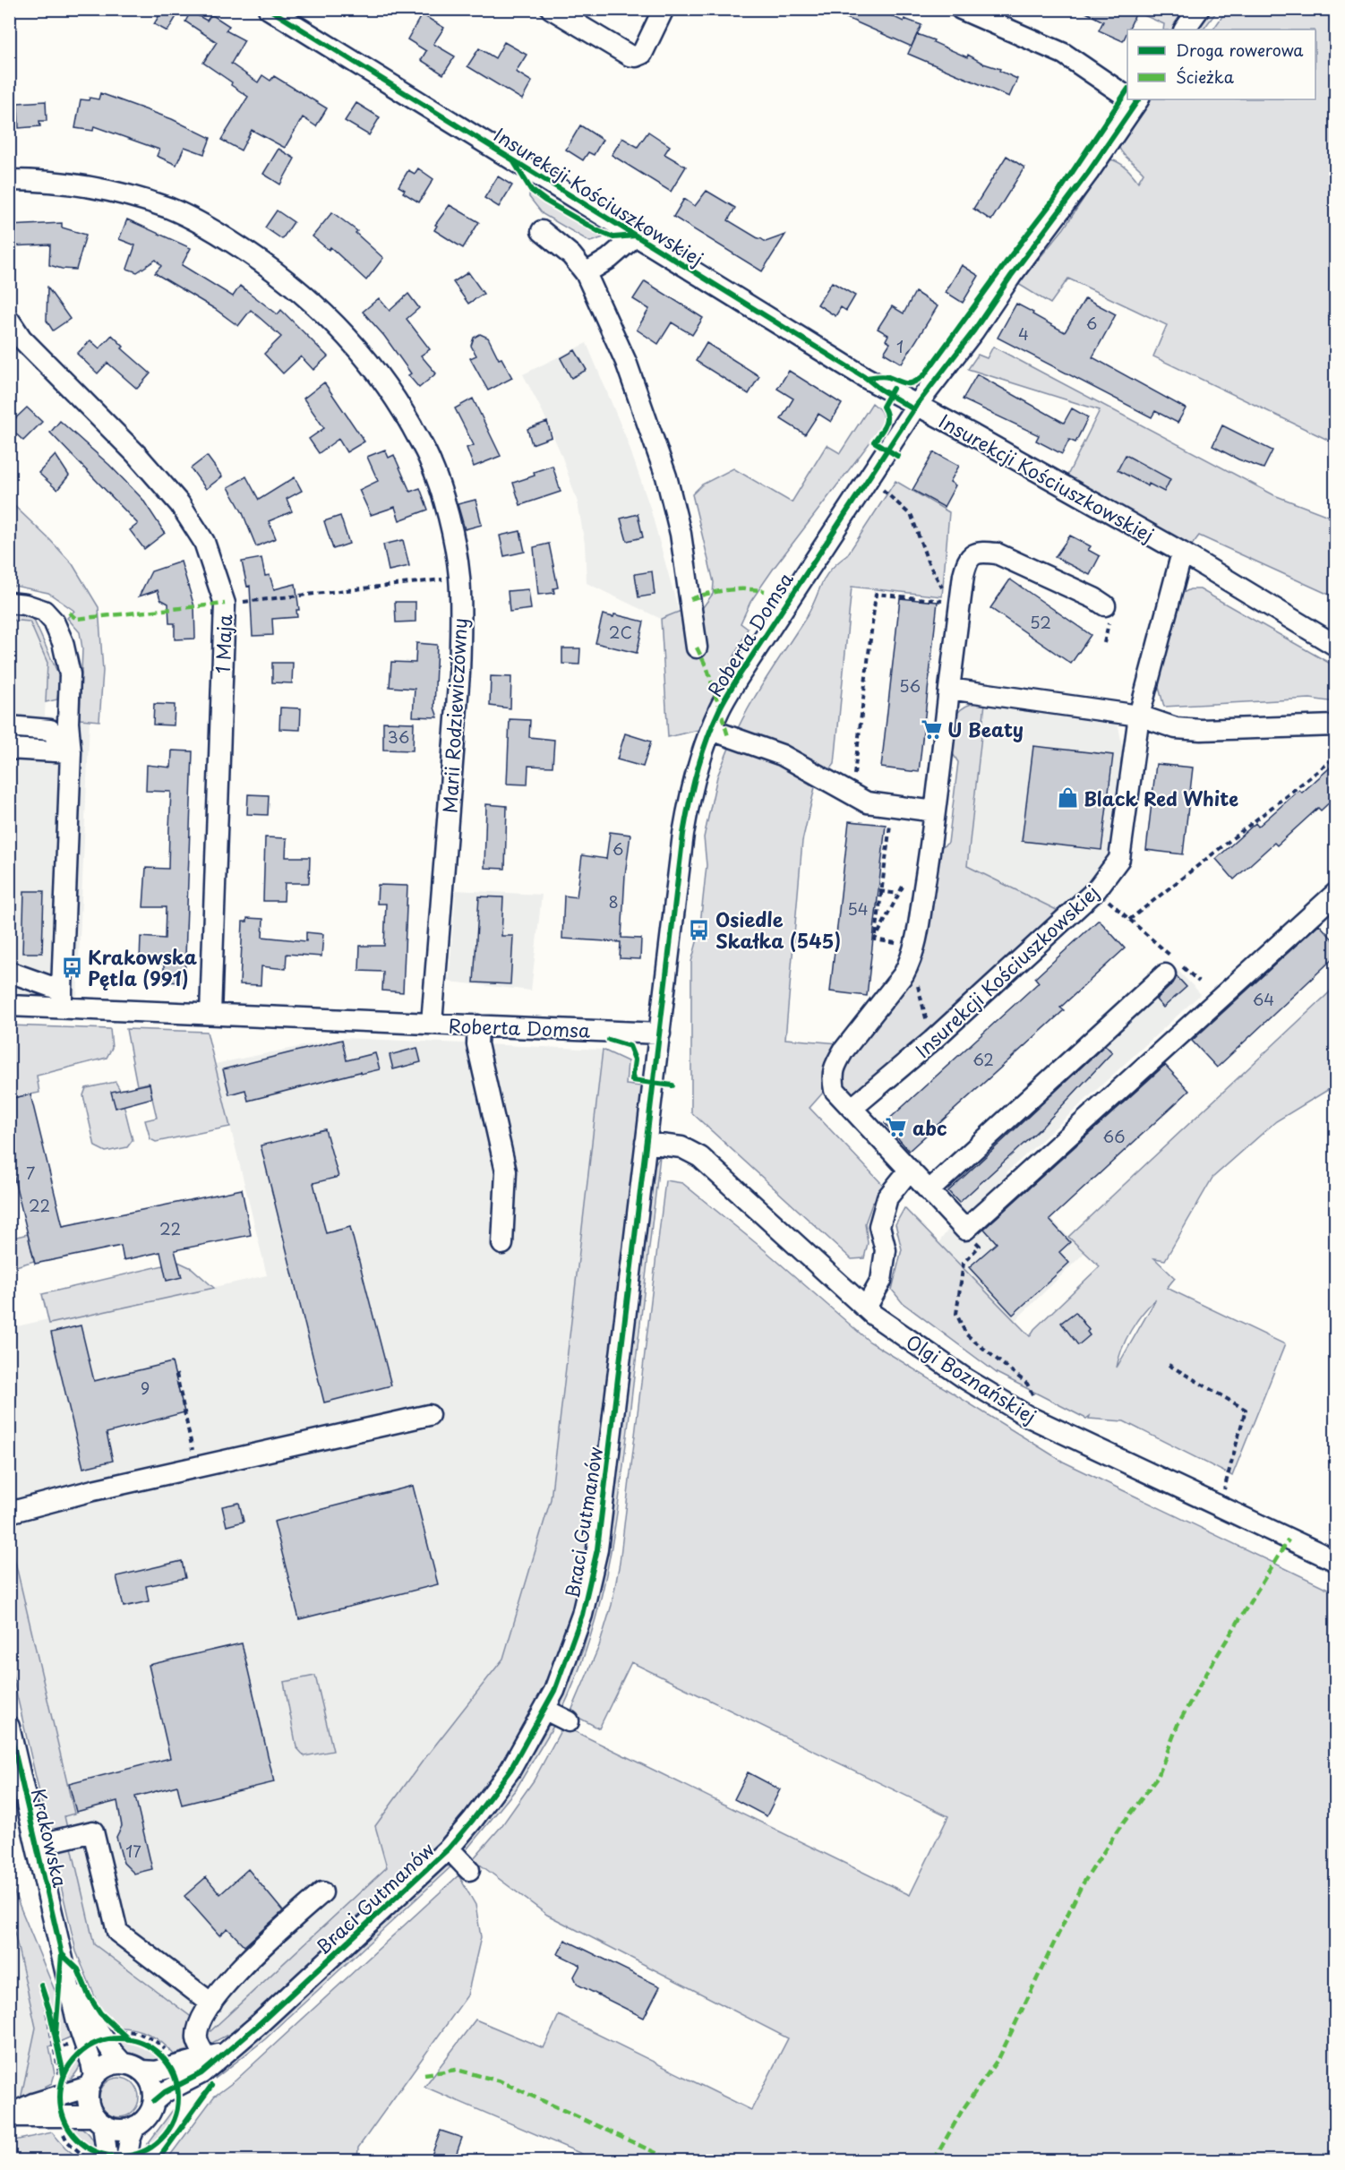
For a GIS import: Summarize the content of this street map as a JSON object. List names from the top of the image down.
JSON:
{
  "streets": {
    "street": [
      "Insurekcji Kościuszkowskiej",
      "Roberta Domsa",
      "1 Maja",
      "Marii Rodziewiczówny",
      "Olgi Boznańskiej",
      "Braci Gutmanów",
      "Krakowska"
    ]
  },
  "crossings": [
    ["Insurekcji Kościuszkowskiej", "Roberta Domsa"],
    ["Roberta Domsa", "1 Maja"],
    ["Roberta Domsa", "Marii Rodziewiczówny"],
    ["Roberta Domsa", "Braci Gutmanów"],
    ["Olgi Boznańskiej", "Braci Gutmanów"],
    ["Braci Gutmanów", "Krakowska"]
  ],
  "places": {
    "supermarket": ["U Beaty", "abc"],
    "shop": ["Black Red White"],
    "bus stop": ["Osiedle Skałka (545)", "Krakowska Pętla (991)"]
  },
  "house_numbers": [
    "6",
    "4",
    "1",
    "52",
    "2C",
    "56",
    "36",
    "6",
    "8",
    "54",
    "64",
    "62",
    "66",
    "7",
    "22",
    "22",
    "9",
    "17"
  ],
  "legend": ["Droga rowerowa", "Ścieżka"]
}
